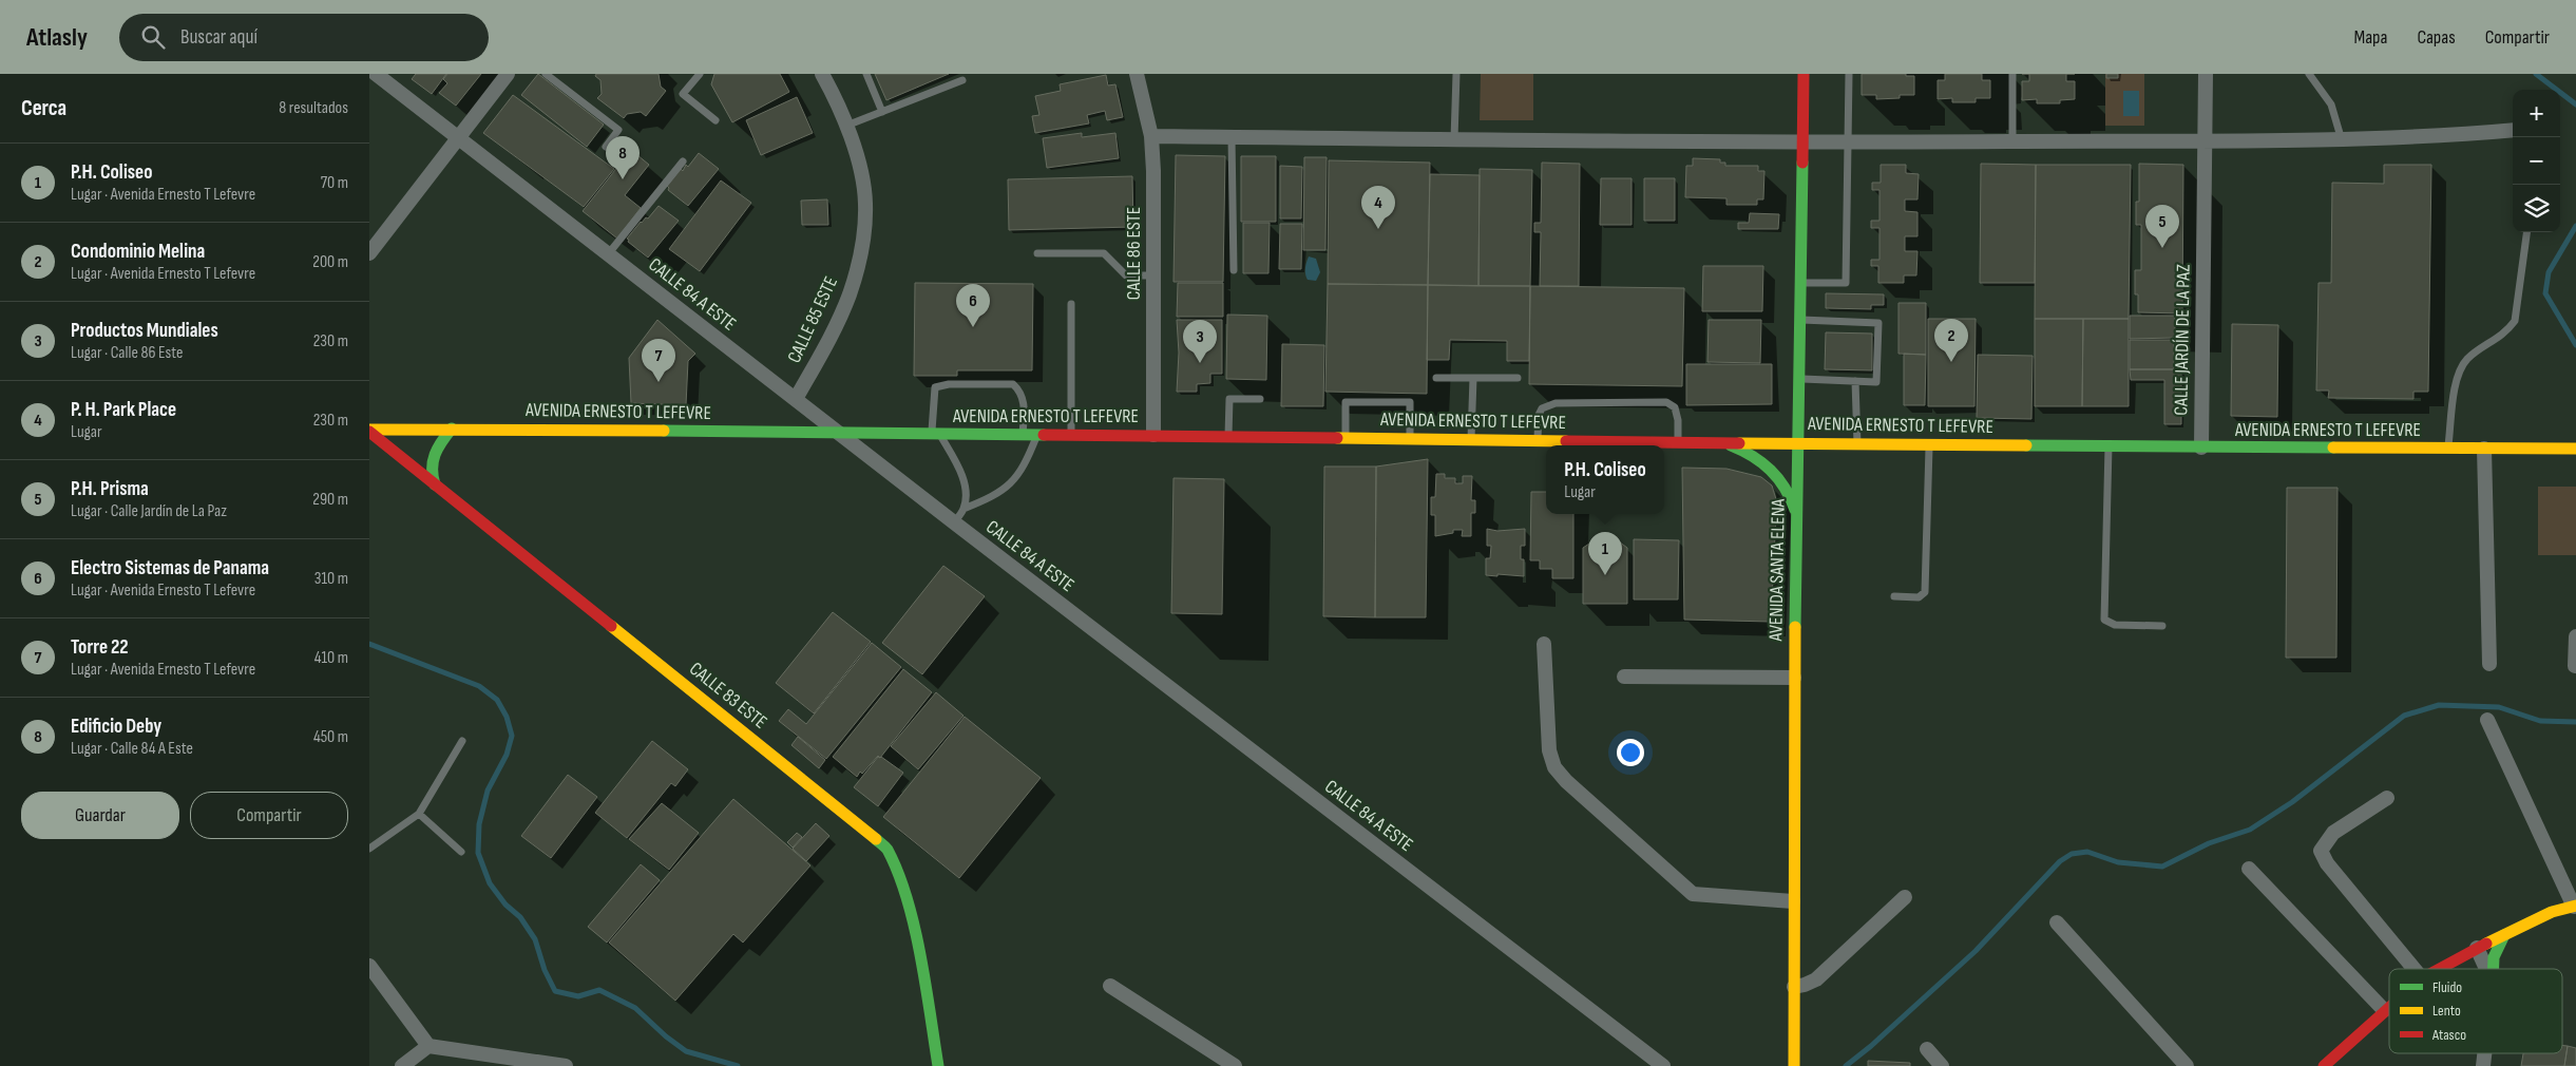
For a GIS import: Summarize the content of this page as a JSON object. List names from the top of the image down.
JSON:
{
  "streets": {
    "main road": ["AVENIDA ERNESTO T LEFEVRE", "AVENIDA SANTA ELENA", "CALLE 83 ESTE"],
    "street": [
      "CALLE 86 ESTE",
      "CALLE 84 A ESTE",
      "CALLE 85 ESTE",
      "CALLE JARDÍN DE LA PAZ"
    ]
  },
  "crossings": [
    ["CALLE 86 ESTE", "AVENIDA ERNESTO T LEFEVRE"],
    ["CALLE 84 A ESTE", "CALLE 85 ESTE"],
    ["CALLE 84 A ESTE", "AVENIDA ERNESTO T LEFEVRE"],
    ["CALLE JARDÍN DE LA PAZ", "AVENIDA ERNESTO T LEFEVRE"],
    ["AVENIDA ERNESTO T LEFEVRE", "AVENIDA SANTA ELENA"],
    ["AVENIDA ERNESTO T LEFEVRE", "CALLE 83 ESTE"]
  ],
  "legend": ["Fluido", "Lento", "Atasco"],
  "page": {
    "header": "Atlasly",
    "search": "Buscar aquí",
    "nav": ["Mapa", "Capas", "Compartir"],
    "heading": ["Cerca", "8 resultados"],
    "map_buttons": ["+", "−"],
    "pins": [
      "8",
      "4",
      "5",
      "6",
      "2",
      "3",
      "7",
      "1"
    ],
    "list": [
      {
        "mark": "1",
        "name": "P.H. Coliseo",
        "note": "Lugar · Avenida Ernesto T Lefevre",
        "value": "70 m"
      },
      {
        "mark": "2",
        "name": "Condominio Melina",
        "note": "Lugar · Avenida Ernesto T Lefevre",
        "value": "200 m"
      },
      {
        "mark": "3",
        "name": "Productos Mundiales",
        "note": "Lugar · Calle 86 Este",
        "value": "230 m"
      },
      {
        "mark": "4",
        "name": "P. H. Park Place",
        "note": "Lugar",
        "value": "230 m"
      },
      {
        "mark": "5",
        "name": "P.H. Prisma",
        "note": "Lugar · Calle Jardín de La Paz",
        "value": "290 m"
      },
      {
        "mark": "6",
        "name": "Electro Sistemas de Panama",
        "note": "Lugar · Avenida Ernesto T Lefevre",
        "value": "310 m"
      },
      {
        "mark": "7",
        "name": "Torre 22",
        "note": "Lugar · Avenida Ernesto T Lefevre",
        "value": "410 m"
      },
      {
        "mark": "8",
        "name": "Edificio Deby",
        "note": "Lugar · Calle 84 A Este",
        "value": "450 m"
      }
    ],
    "popup": ["P.H. Coliseo", "Lugar"],
    "buttons": ["Guardar", "Compartir"]
  }
}
